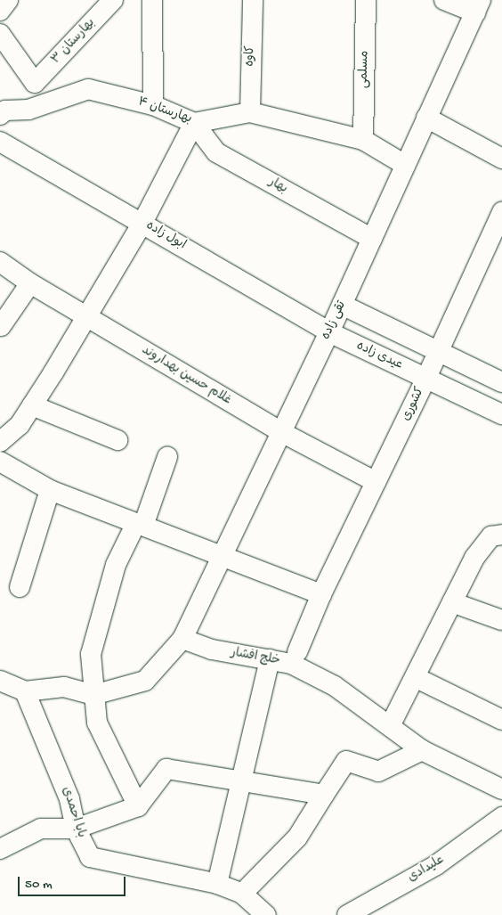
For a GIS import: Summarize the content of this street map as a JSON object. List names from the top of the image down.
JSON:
{
  "streets": {
    "street": [
      "بهارستان ۳",
      "کاوه",
      "مسلمی",
      "بهارستان ۴",
      "بهار",
      "ابول زاده",
      "تقی زاده",
      "عیدی زاده",
      "غلام حسین بهداروند",
      "کشوری",
      "خلج افشار",
      "بابا احمدی",
      "علیدادی"
    ]
  },
  "crossings": [
    ["کاوه", "بهارستان ۴"],
    ["مسلمی", "بهارستان ۴"],
    ["بهارستان ۴", "بهار"],
    ["بهارستان ۴", "تقی زاده"],
    ["بهار", "تقی زاده"],
    ["ابول زاده", "تقی زاده"],
    ["ابول زاده", "عیدی زاده"],
    ["تقی زاده", "عیدی زاده"],
    ["تقی زاده", "غلام حسین بهداروند"],
    ["تقی زاده", "خلج افشار"],
    ["عیدی زاده", "کشوری"],
    ["غلام حسین بهداروند", "کشوری"]
  ],
  "scale_bar": "50 m"
}
